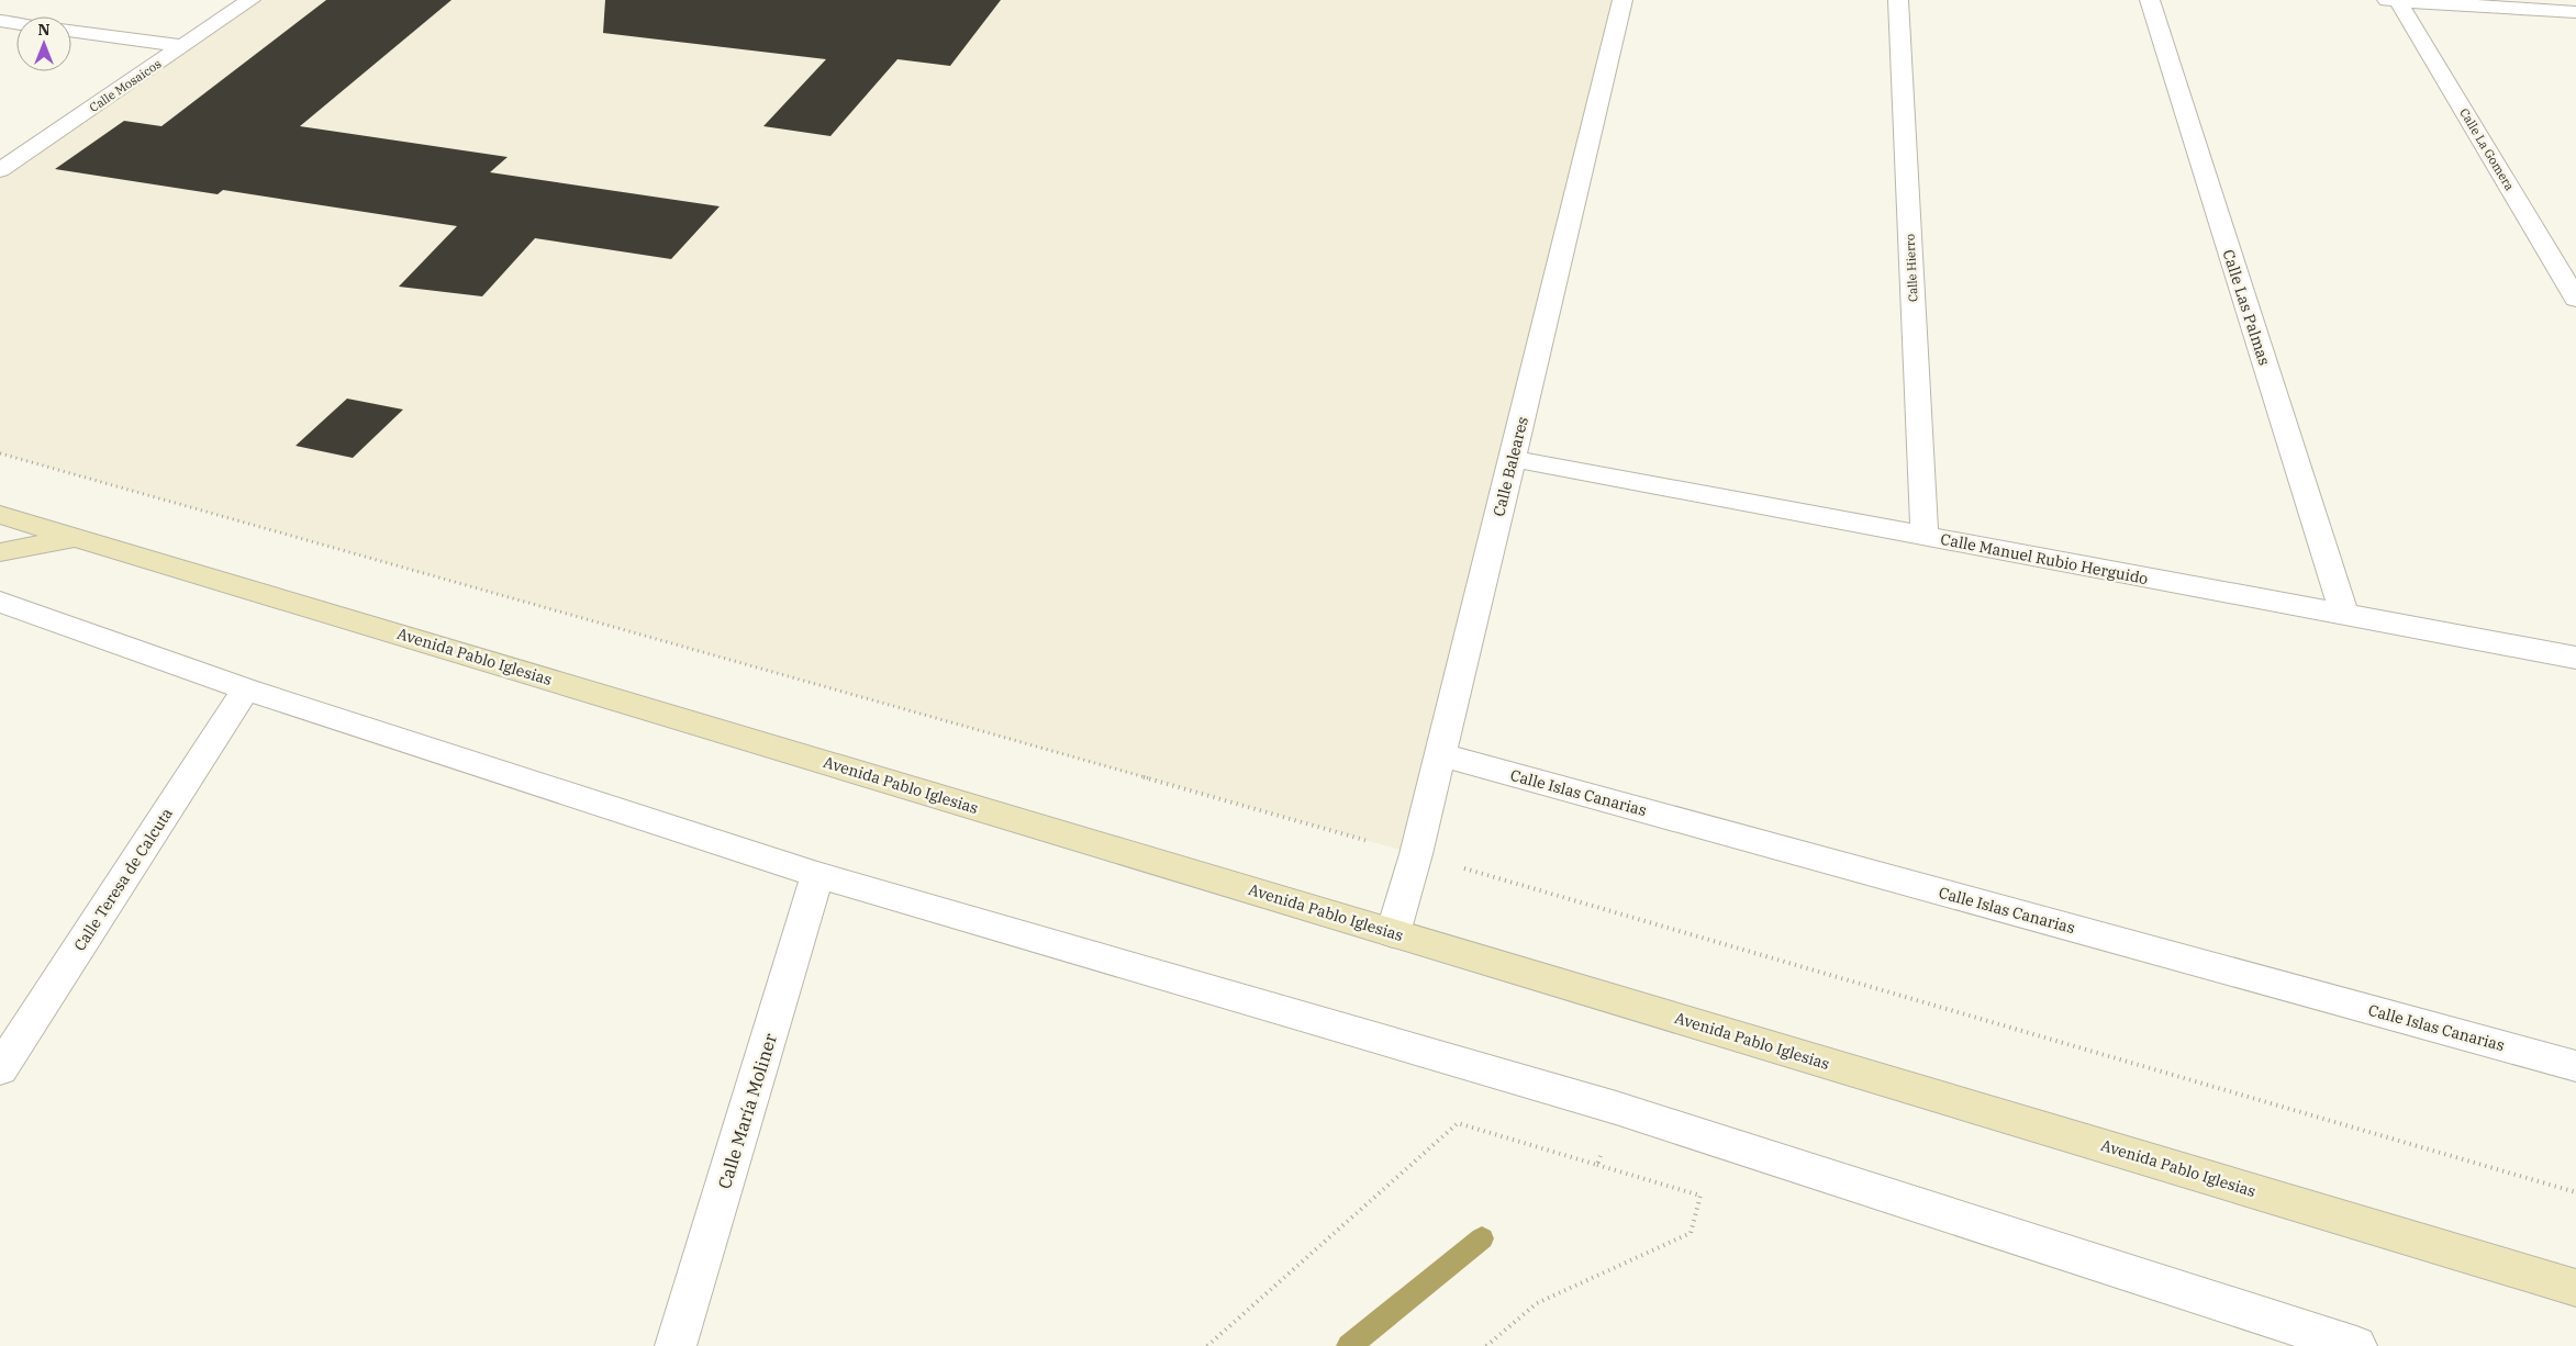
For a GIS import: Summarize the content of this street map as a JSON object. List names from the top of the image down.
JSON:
{
  "streets": {
    "main road": ["Avenida Pablo Iglesias"],
    "street": [
      "Calle Mosaicos",
      "Calle La Gomera",
      "Calle Hierro",
      "Calle Las Palmas",
      "Calle Baleares",
      "Calle Manuel Rubio Herguido",
      "Calle Islas Canarias",
      "Calle Teresa de Calcuta",
      "Calle María Moliner"
    ]
  },
  "crossings": [
    ["Calle Hierro", "Calle Manuel Rubio Herguido"],
    ["Calle Las Palmas", "Calle Manuel Rubio Herguido"],
    ["Calle Baleares", "Calle Manuel Rubio Herguido"],
    ["Calle Baleares", "Avenida Pablo Iglesias"],
    ["Calle Baleares", "Calle Islas Canarias"]
  ],
  "north": "top"
}
